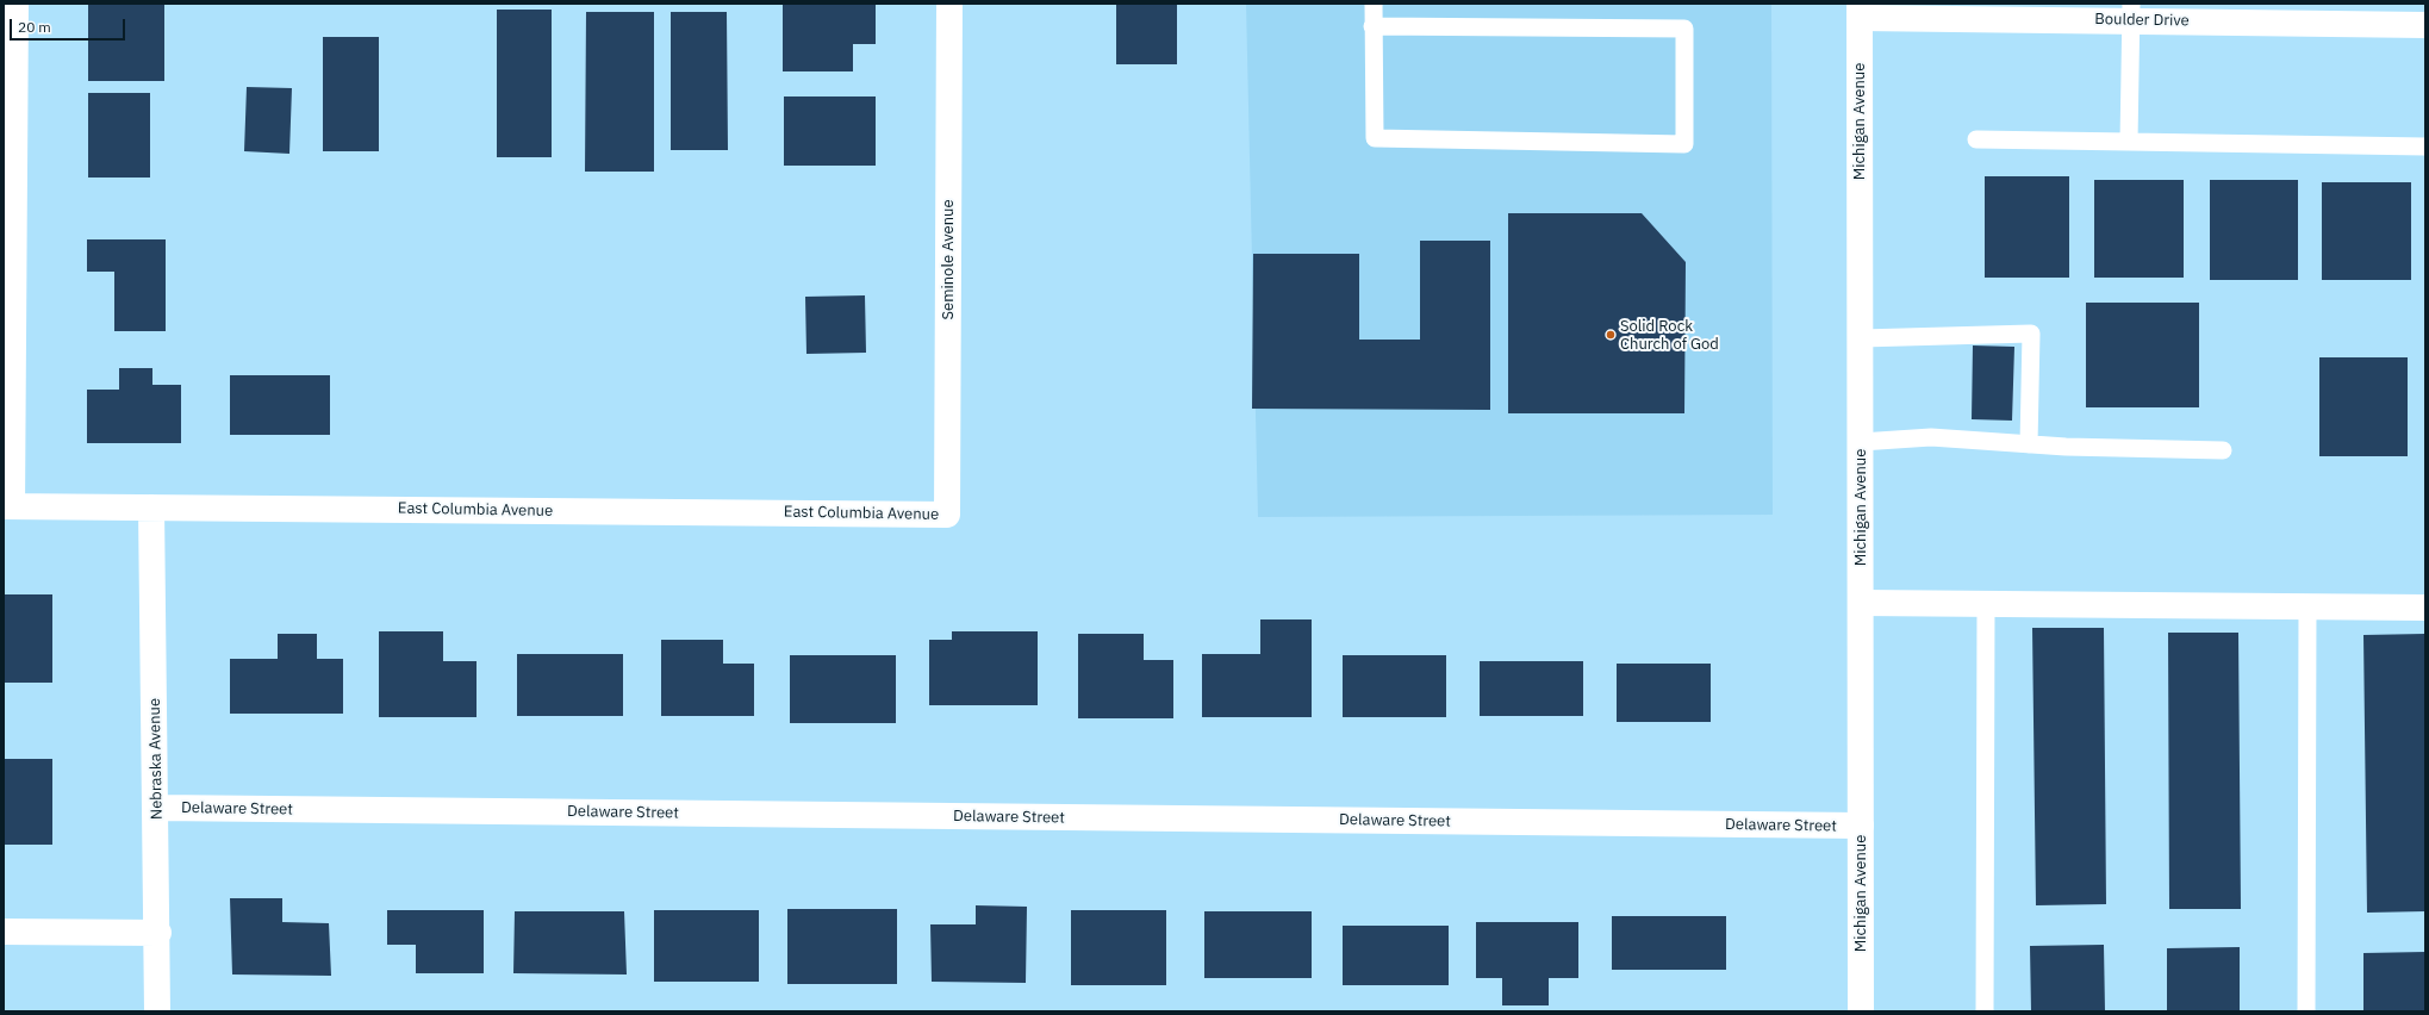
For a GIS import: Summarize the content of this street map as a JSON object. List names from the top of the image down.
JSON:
{
  "streets": {
    "street": [
      "Boulder Drive",
      "Michigan Avenue",
      "Seminole Avenue",
      "East Columbia Avenue",
      "Nebraska Avenue",
      "Delaware Street"
    ]
  },
  "crossings": [
    ["Boulder Drive", "Michigan Avenue"],
    ["Michigan Avenue", "Delaware Street"],
    ["Seminole Avenue", "East Columbia Avenue"],
    ["East Columbia Avenue", "Nebraska Avenue"],
    ["Nebraska Avenue", "Delaware Street"]
  ],
  "places": ["Solid Rock Church of God"],
  "scale_bar": "20 m"
}
